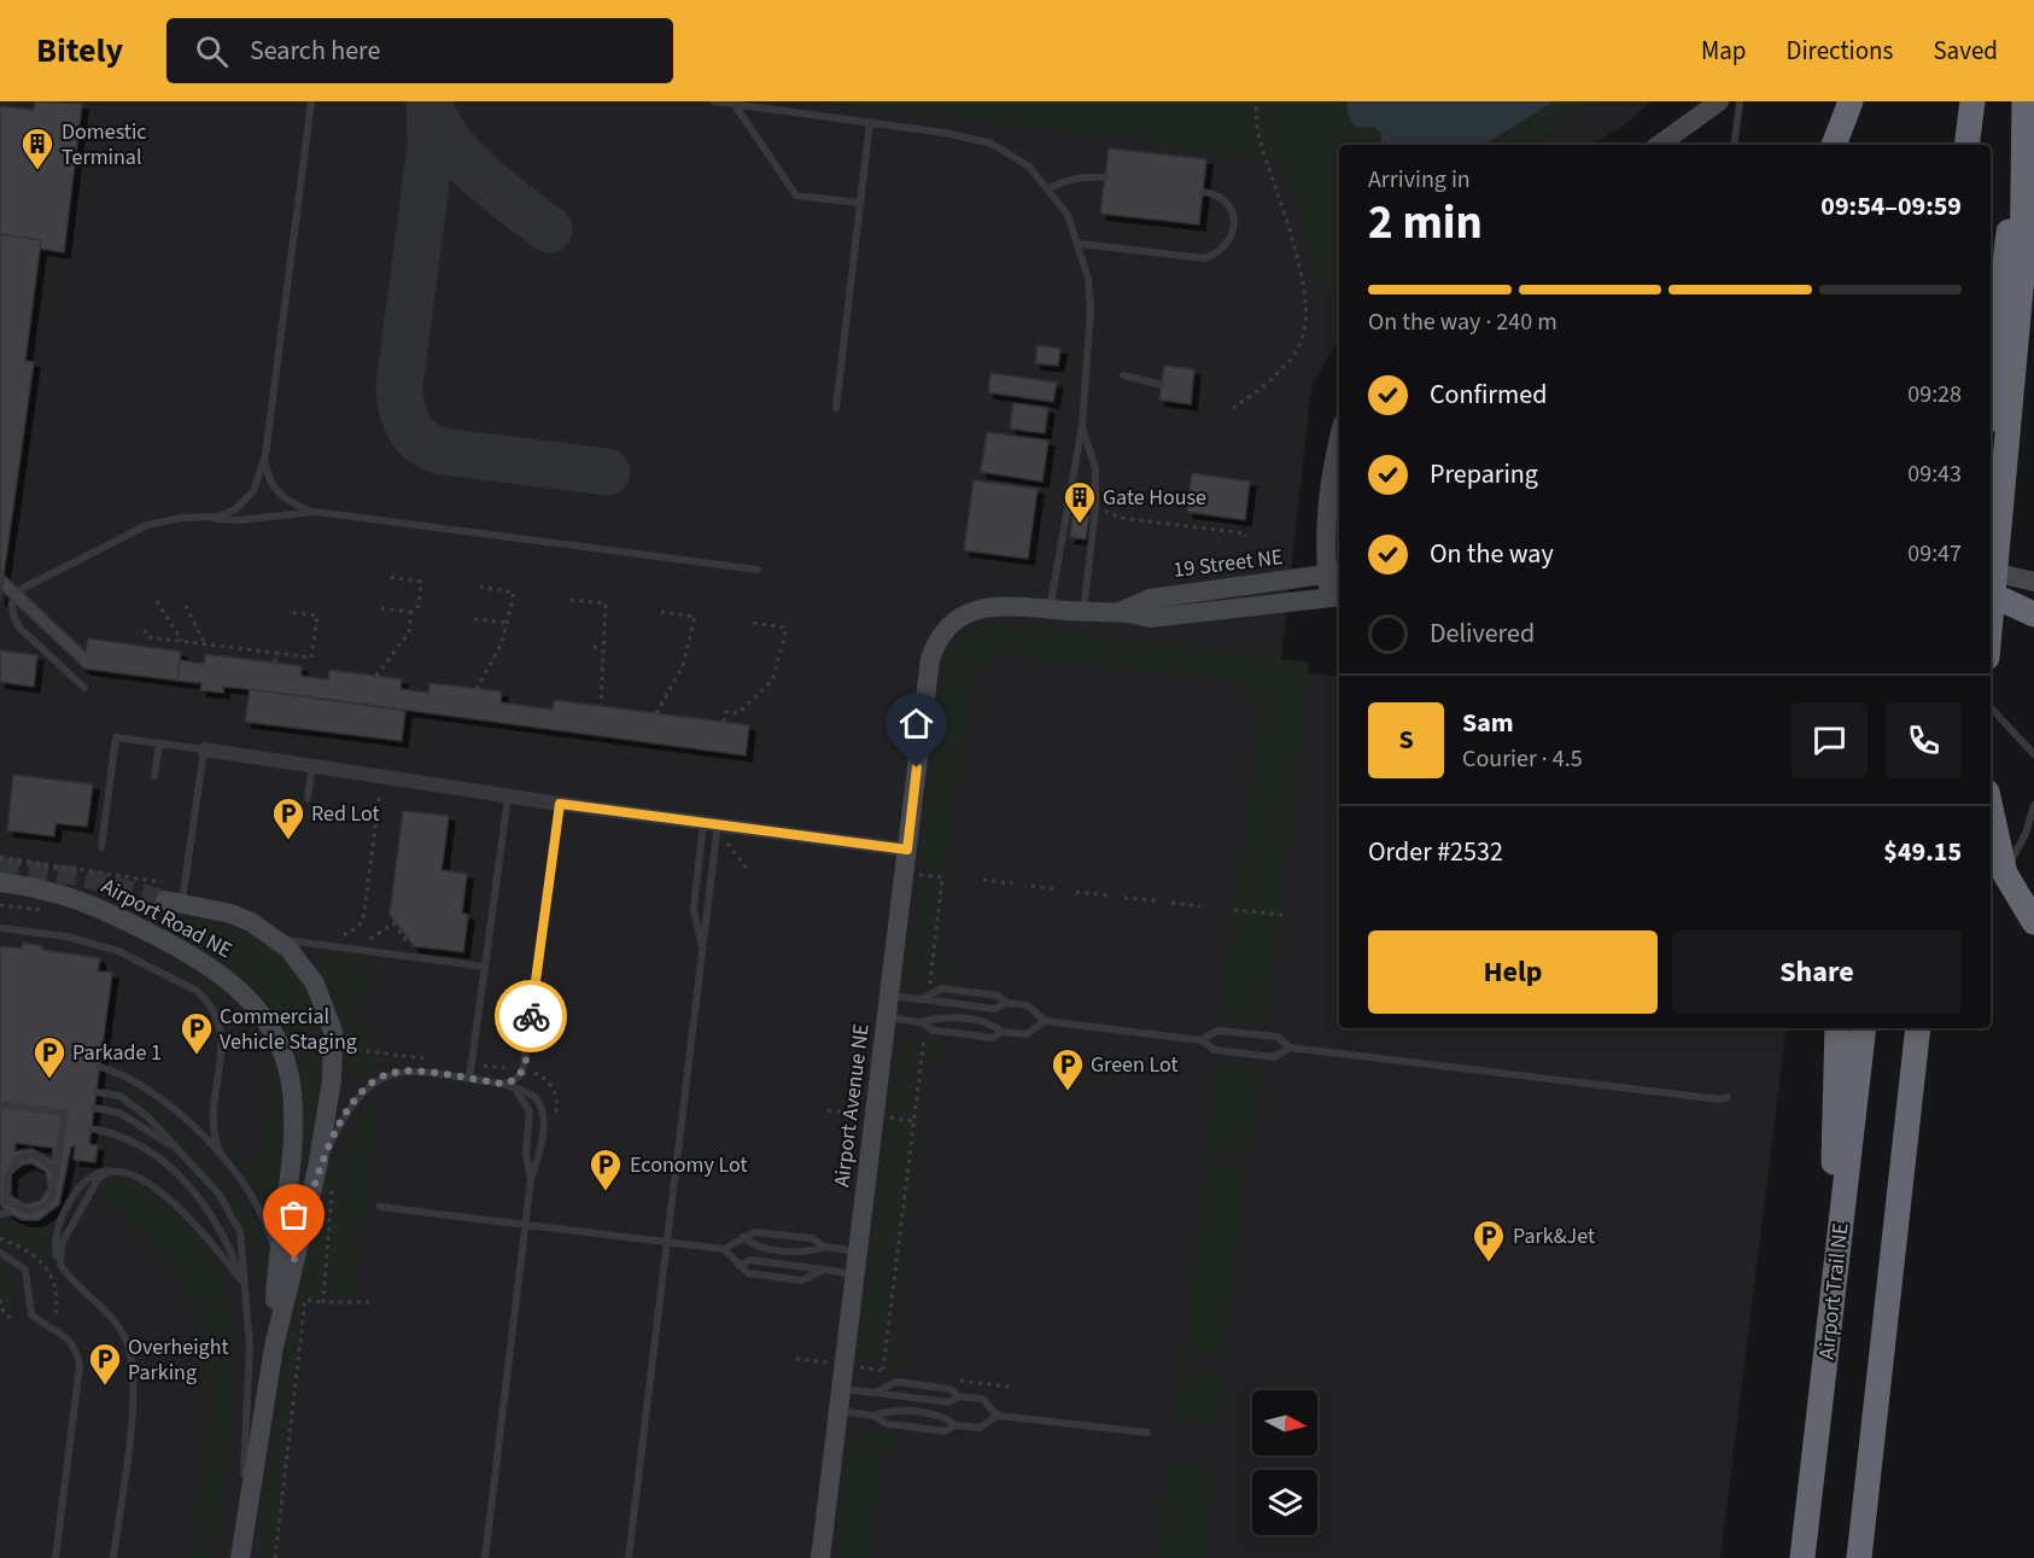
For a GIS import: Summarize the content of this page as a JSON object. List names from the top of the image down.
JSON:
{
  "streets": {
    "highway": ["Airport Trail NE"],
    "street": ["19 Street NE", "Airport Road NE", "Airport Avenue NE"]
  },
  "crossings": [
    ["19 Street NE", "Airport Avenue NE"]
  ],
  "places": {
    "building": ["Domestic Terminal", "Gate House"],
    "parking": [
      "Red Lot",
      "Commercial Vehicle Staging",
      "Parkade 1",
      "Green Lot",
      "Economy Lot",
      "Park&Jet",
      "Overheight Parking"
    ]
  },
  "north": "right",
  "page": {
    "header": "Bitely",
    "search": "Search here",
    "nav": ["Map", "Directions", "Saved"],
    "heading": ["2 min", "Arriving in", "09:54–09:59"],
    "panel": [
      "Sam",
      "Courier · 4.5",
      "Order #2532",
      "$49.15"
    ],
    "bar": "On the way · 240 m",
    "list": [
      ["Confirmed", "09:28"],
      ["Preparing", "09:43"],
      ["On the way", "09:47"],
      "Delivered"
    ],
    "round": "S",
    "buttons": ["Help", "Share"]
  }
}
